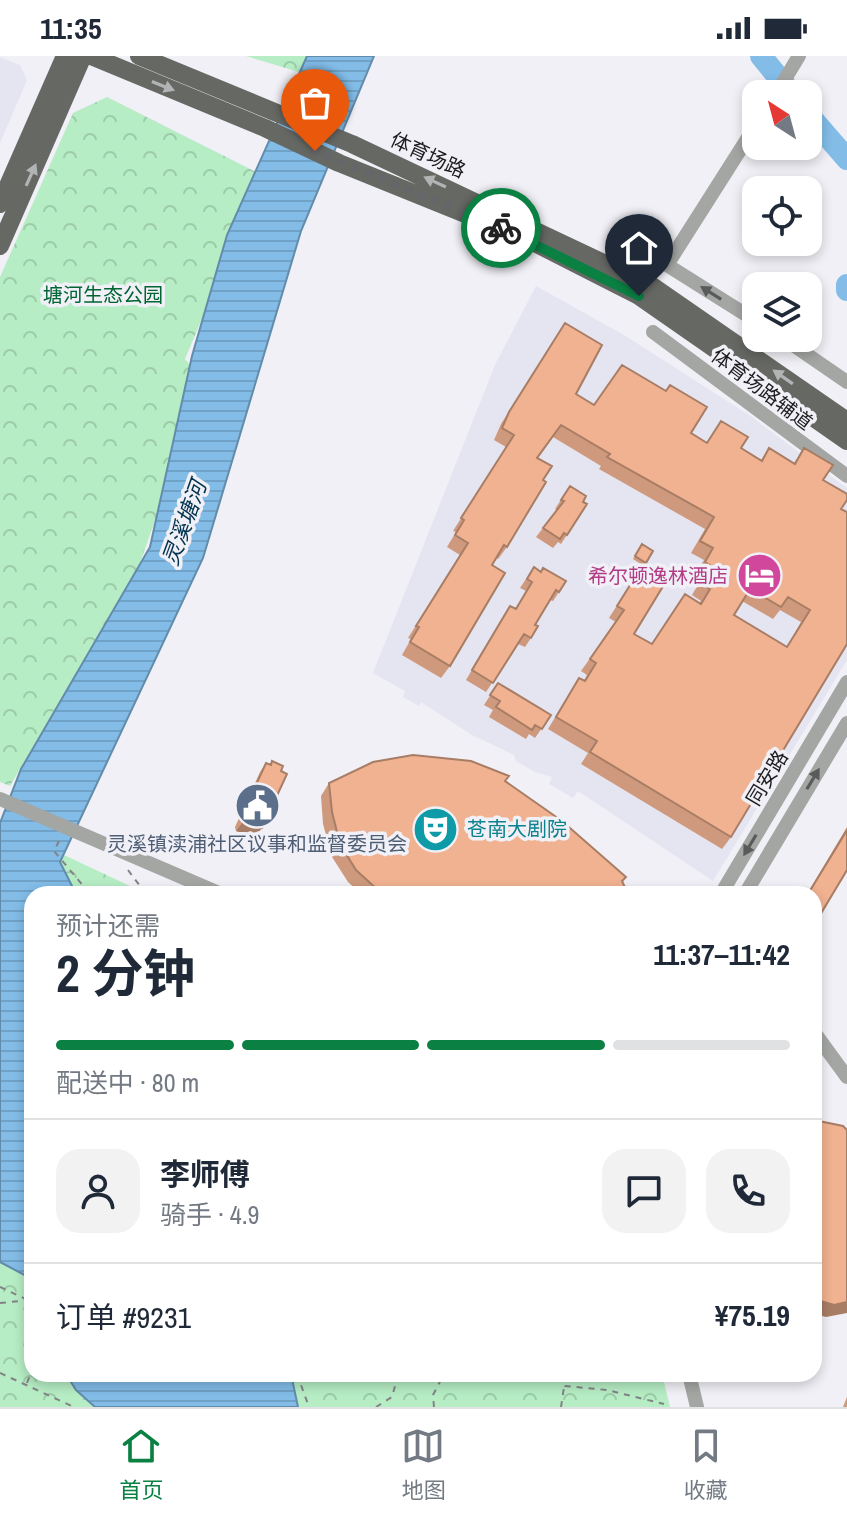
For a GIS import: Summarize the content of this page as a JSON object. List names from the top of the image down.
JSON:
{
  "streets": {
    "main road": ["体育场路"],
    "street": ["体育场路辅道", "同安路"]
  },
  "water": ["灵溪塘河"],
  "parks": ["塘河生态公园"],
  "places": {
    "hotel": ["希尔顿逸林酒店"],
    "public building": ["灵溪镇渎浦社区议事和监督委员会"],
    "theatre": ["苍南大剧院"]
  },
  "north": "top left",
  "page": {
    "status": "11:35",
    "heading": ["2 分钟", "预计还需", "11:37–11:42"],
    "panel": [
      "李师傅",
      "骑手 · 4.9",
      "订单 #9231",
      "¥75.19"
    ],
    "bar": "配送中 · 80 m",
    "tabs": ["首页", "地图", "收藏"]
  }
}
